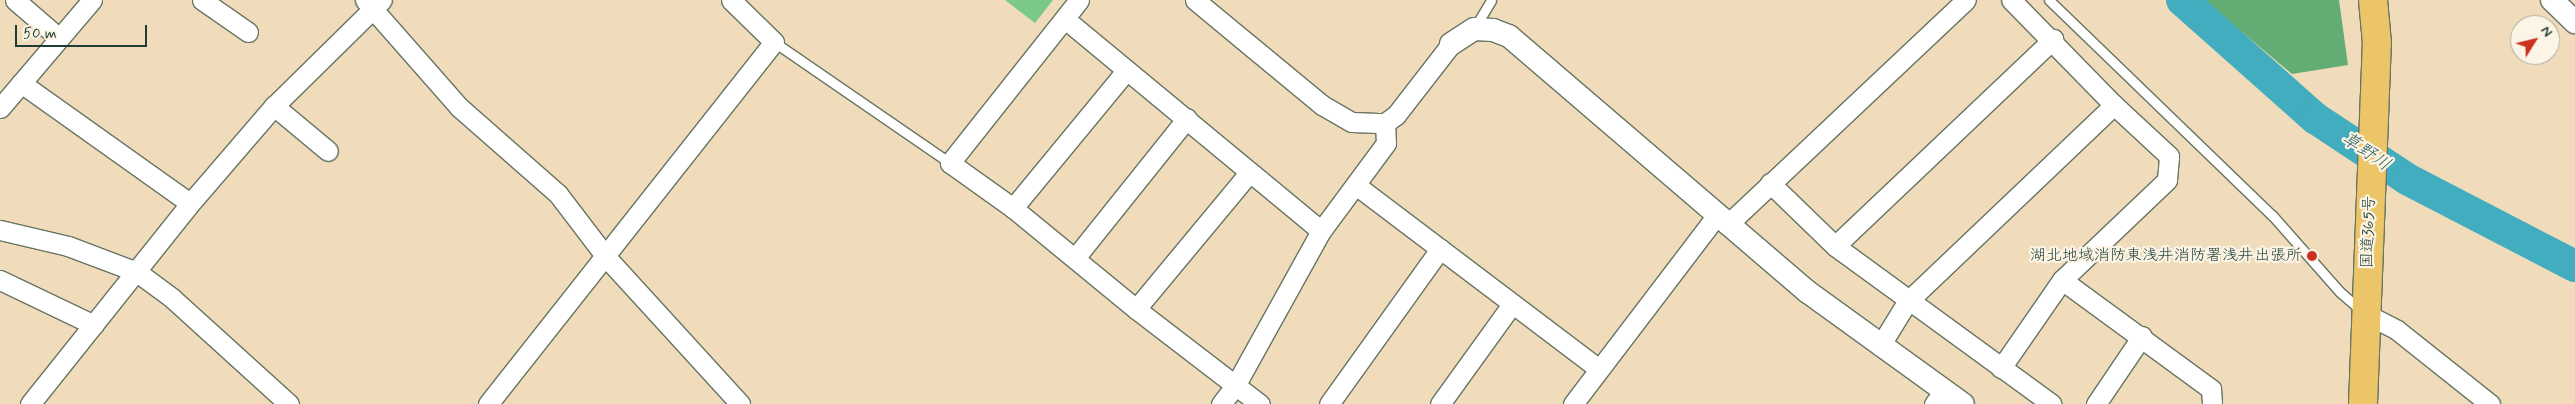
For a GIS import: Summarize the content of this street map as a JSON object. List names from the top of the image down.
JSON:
{
  "streets": {
    "highway": ["国道365号"]
  },
  "water": ["草野川"],
  "places": ["湖北地域消防東浅井消防署浅井出張所"],
  "scale_bar": "50 m",
  "north": "top right"
}
